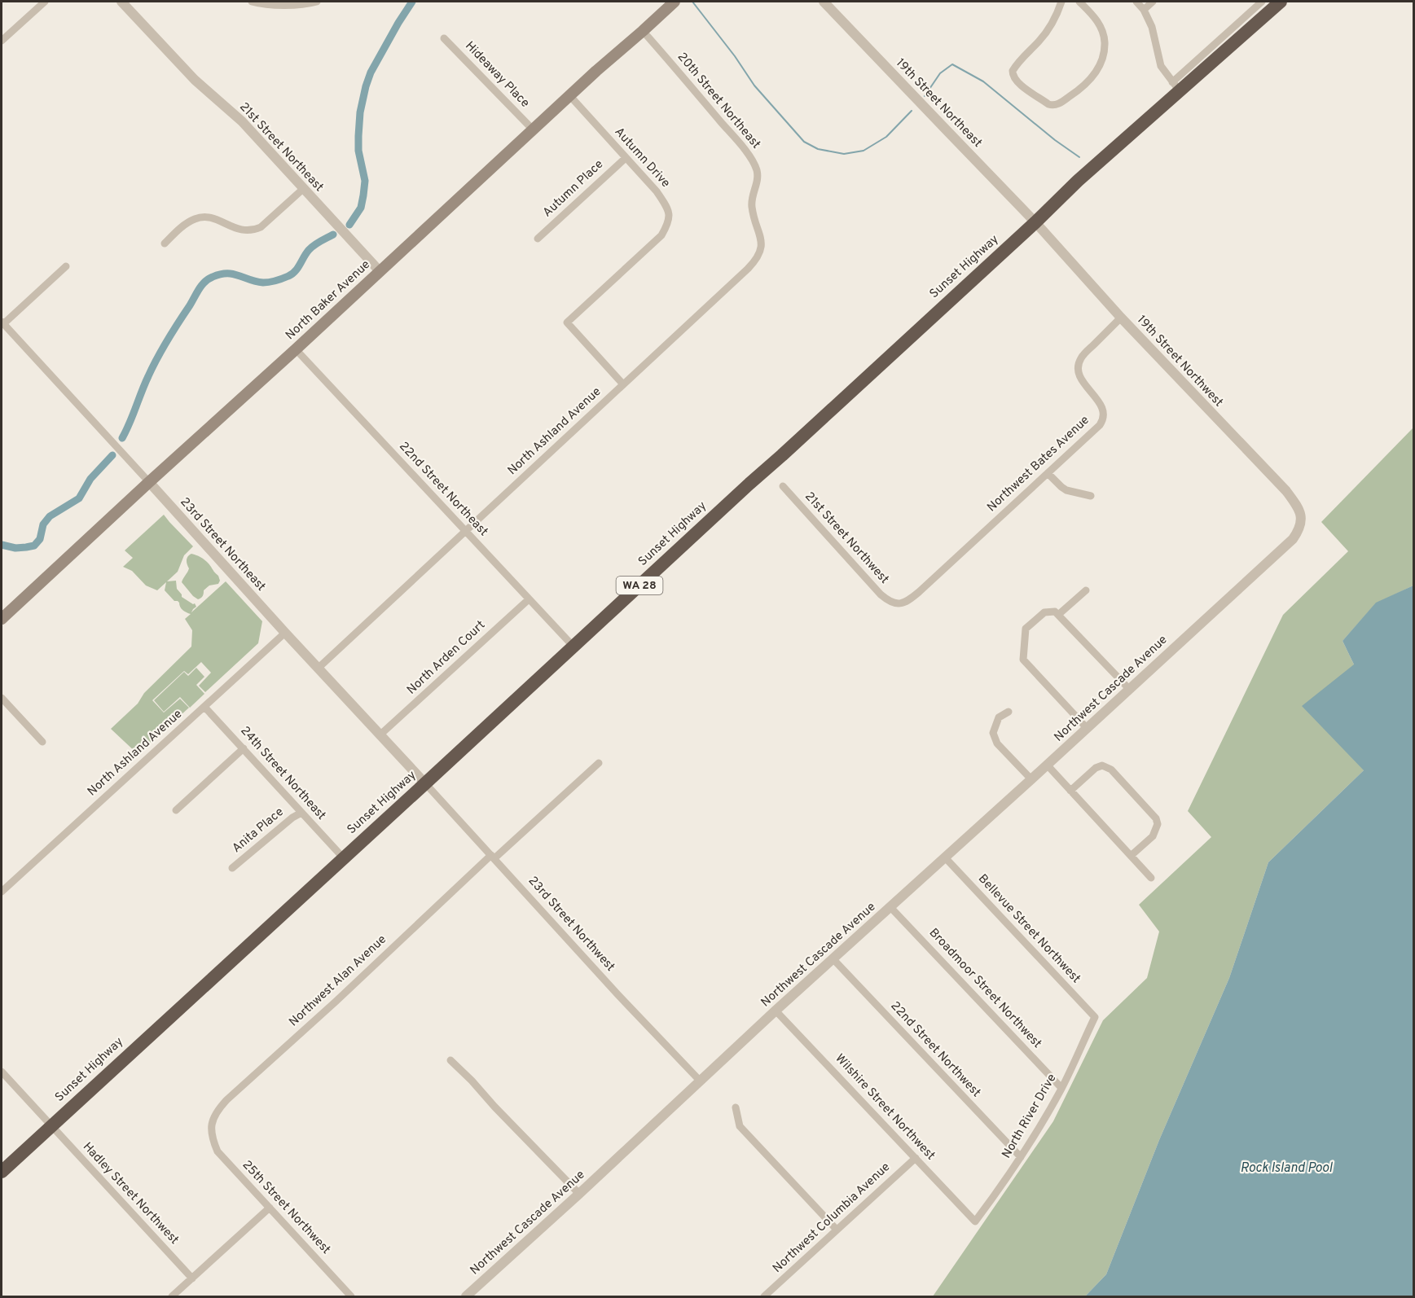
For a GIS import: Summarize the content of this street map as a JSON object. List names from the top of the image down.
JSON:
{
  "streets": {
    "highway": ["Sunset Highway", "WA 28"],
    "main road": ["North Baker Avenue"],
    "street": [
      "Hideaway Place",
      "20th Street Northeast",
      "19th Street Northeast",
      "21st Street Northeast",
      "Autumn Drive",
      "Autumn Place",
      "19th Street Northwest",
      "North Ashland Avenue",
      "Northwest Bates Avenue",
      "22nd Street Northeast",
      "21st Street Northwest",
      "23rd Street Northeast",
      "North Arden Court",
      "Northwest Cascade Avenue",
      "24th Street Northeast",
      "Anita Place",
      "23rd Street Northwest",
      "Bellevue Street Northwest",
      "Northwest Alan Avenue",
      "Broadmoor Street Northwest",
      "22nd Street Northwest",
      "Wilshire Street Northwest",
      "North River Drive",
      "Hadley Street Northwest",
      "25th Street Northwest",
      "Northwest Columbia Avenue"
    ]
  },
  "crossings": [
    ["Hideaway Place", "North Baker Avenue"],
    ["20th Street Northeast", "North Baker Avenue"],
    ["20th Street Northeast", "North Ashland Avenue"],
    ["19th Street Northeast", "Sunset Highway"],
    ["19th Street Northeast", "19th Street Northwest"],
    ["21st Street Northeast", "North Baker Avenue"],
    ["Autumn Drive", "Autumn Place"],
    ["Autumn Drive", "North Baker Avenue"],
    ["Autumn Drive", "North Ashland Avenue"],
    ["Sunset Highway", "19th Street Northwest"],
    ["Sunset Highway", "22nd Street Northeast"],
    ["Sunset Highway", "23rd Street Northeast"],
    ["Sunset Highway", "24th Street Northeast"],
    ["Sunset Highway", "23rd Street Northwest"],
    ["Sunset Highway", "Hadley Street Northwest"],
    ["North Baker Avenue", "22nd Street Northeast"],
    ["North Baker Avenue", "23rd Street Northeast"],
    ["19th Street Northwest", "Northwest Bates Avenue"],
    ["19th Street Northwest", "Northwest Cascade Avenue"],
    ["North Ashland Avenue", "22nd Street Northeast"],
    ["North Ashland Avenue", "23rd Street Northeast"],
    ["North Ashland Avenue", "24th Street Northeast"],
    ["Northwest Bates Avenue", "21st Street Northwest"],
    ["22nd Street Northeast", "North Arden Court"],
    ["23rd Street Northeast", "North Arden Court"],
    ["23rd Street Northeast", "23rd Street Northwest"],
    ["Northwest Cascade Avenue", "23rd Street Northwest"],
    ["Northwest Cascade Avenue", "Bellevue Street Northwest"],
    ["Northwest Cascade Avenue", "Broadmoor Street Northwest"],
    ["Northwest Cascade Avenue", "22nd Street Northwest"],
    ["Northwest Cascade Avenue", "Wilshire Street Northwest"],
    ["24th Street Northeast", "Anita Place"],
    ["23rd Street Northwest", "Northwest Alan Avenue"],
    ["Bellevue Street Northwest", "North River Drive"],
    ["Northwest Alan Avenue", "25th Street Northwest"],
    ["Broadmoor Street Northwest", "North River Drive"],
    ["22nd Street Northwest", "North River Drive"],
    ["Wilshire Street Northwest", "North River Drive"],
    ["Wilshire Street Northwest", "Northwest Columbia Avenue"]
  ],
  "water": ["Rock Island Pool"]
}
